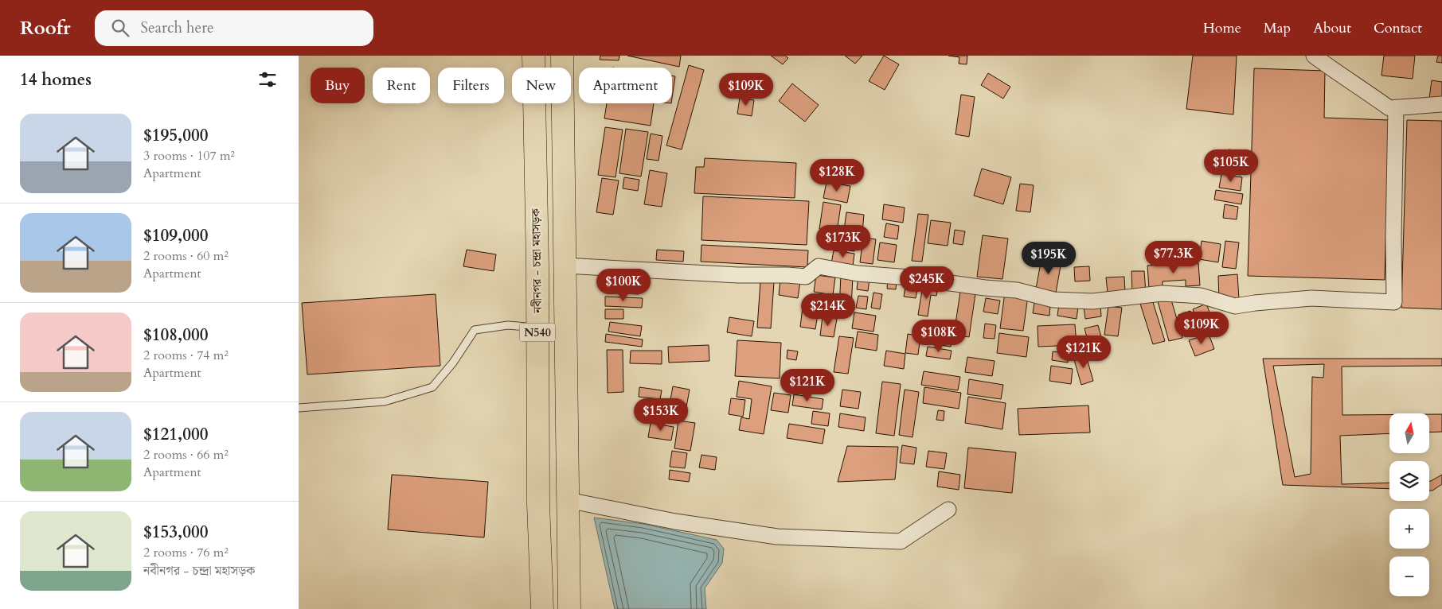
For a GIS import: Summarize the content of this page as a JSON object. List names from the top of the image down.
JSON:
{
  "streets": {
    "highway": ["নবীনগর - চন্দ্রা মহাসড়ক", "N540"]
  },
  "north": "top",
  "page": {
    "header": "Roofr",
    "search": "Search here",
    "nav": [
      "Home",
      "Map",
      "About",
      "Contact"
    ],
    "heading": "14 homes",
    "chip": [
      "Buy",
      "Rent",
      "Filters",
      "New",
      "Apartment"
    ],
    "price": [
      "$109K",
      "$105K",
      "$128K",
      "$173K",
      "$77.3K",
      "$195K",
      "$245K",
      "$100K",
      "$214K",
      "$109K",
      "$108K",
      "$121K",
      "$121K",
      "$153K"
    ],
    "list": [
      {
        "name": "$195,000",
        "note": "3 rooms · 107 m² · Apartment"
      },
      {
        "name": "$109,000",
        "note": "2 rooms · 60 m² · Apartment"
      },
      {
        "name": "$108,000",
        "note": "2 rooms · 74 m² · Apartment"
      },
      {
        "name": "$121,000",
        "note": "2 rooms · 66 m² · Apartment"
      },
      {
        "name": "$153,000",
        "note": "2 rooms · 76 m² · নবীনগর - চন্দ্রা মহাসড়ক"
      }
    ],
    "map_buttons": ["+", "−"]
  }
}
